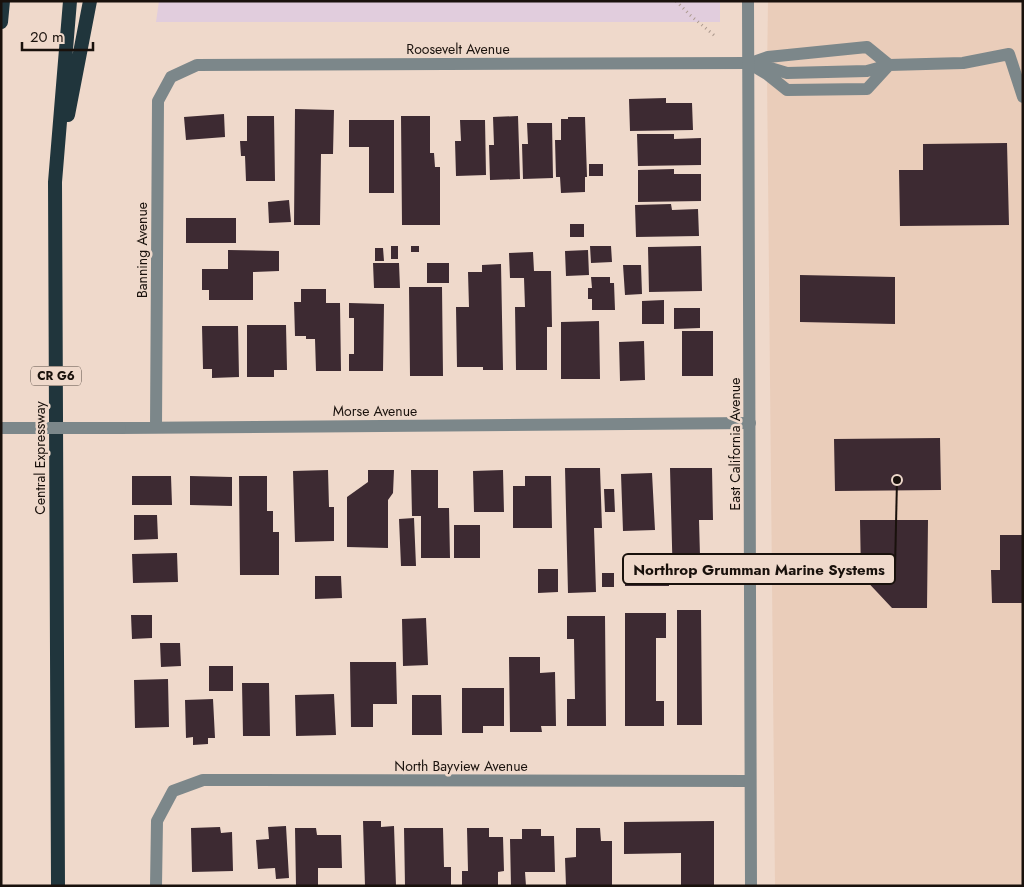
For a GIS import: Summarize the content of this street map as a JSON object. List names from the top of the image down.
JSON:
{
  "streets": {
    "highway": ["CR G6", "Central Expressway"],
    "street": [
      "Roosevelt Avenue",
      "Banning Avenue",
      "Morse Avenue",
      "East California Avenue",
      "North Bayview Avenue"
    ]
  },
  "crossings": [
    ["Roosevelt Avenue", "Banning Avenue"],
    ["Roosevelt Avenue", "East California Avenue"],
    ["Banning Avenue", "Morse Avenue"],
    ["Morse Avenue", "East California Avenue"],
    ["East California Avenue", "North Bayview Avenue"]
  ],
  "places": ["Northrop Grumman Marine Systems"],
  "scale_bar": "20 m"
}
